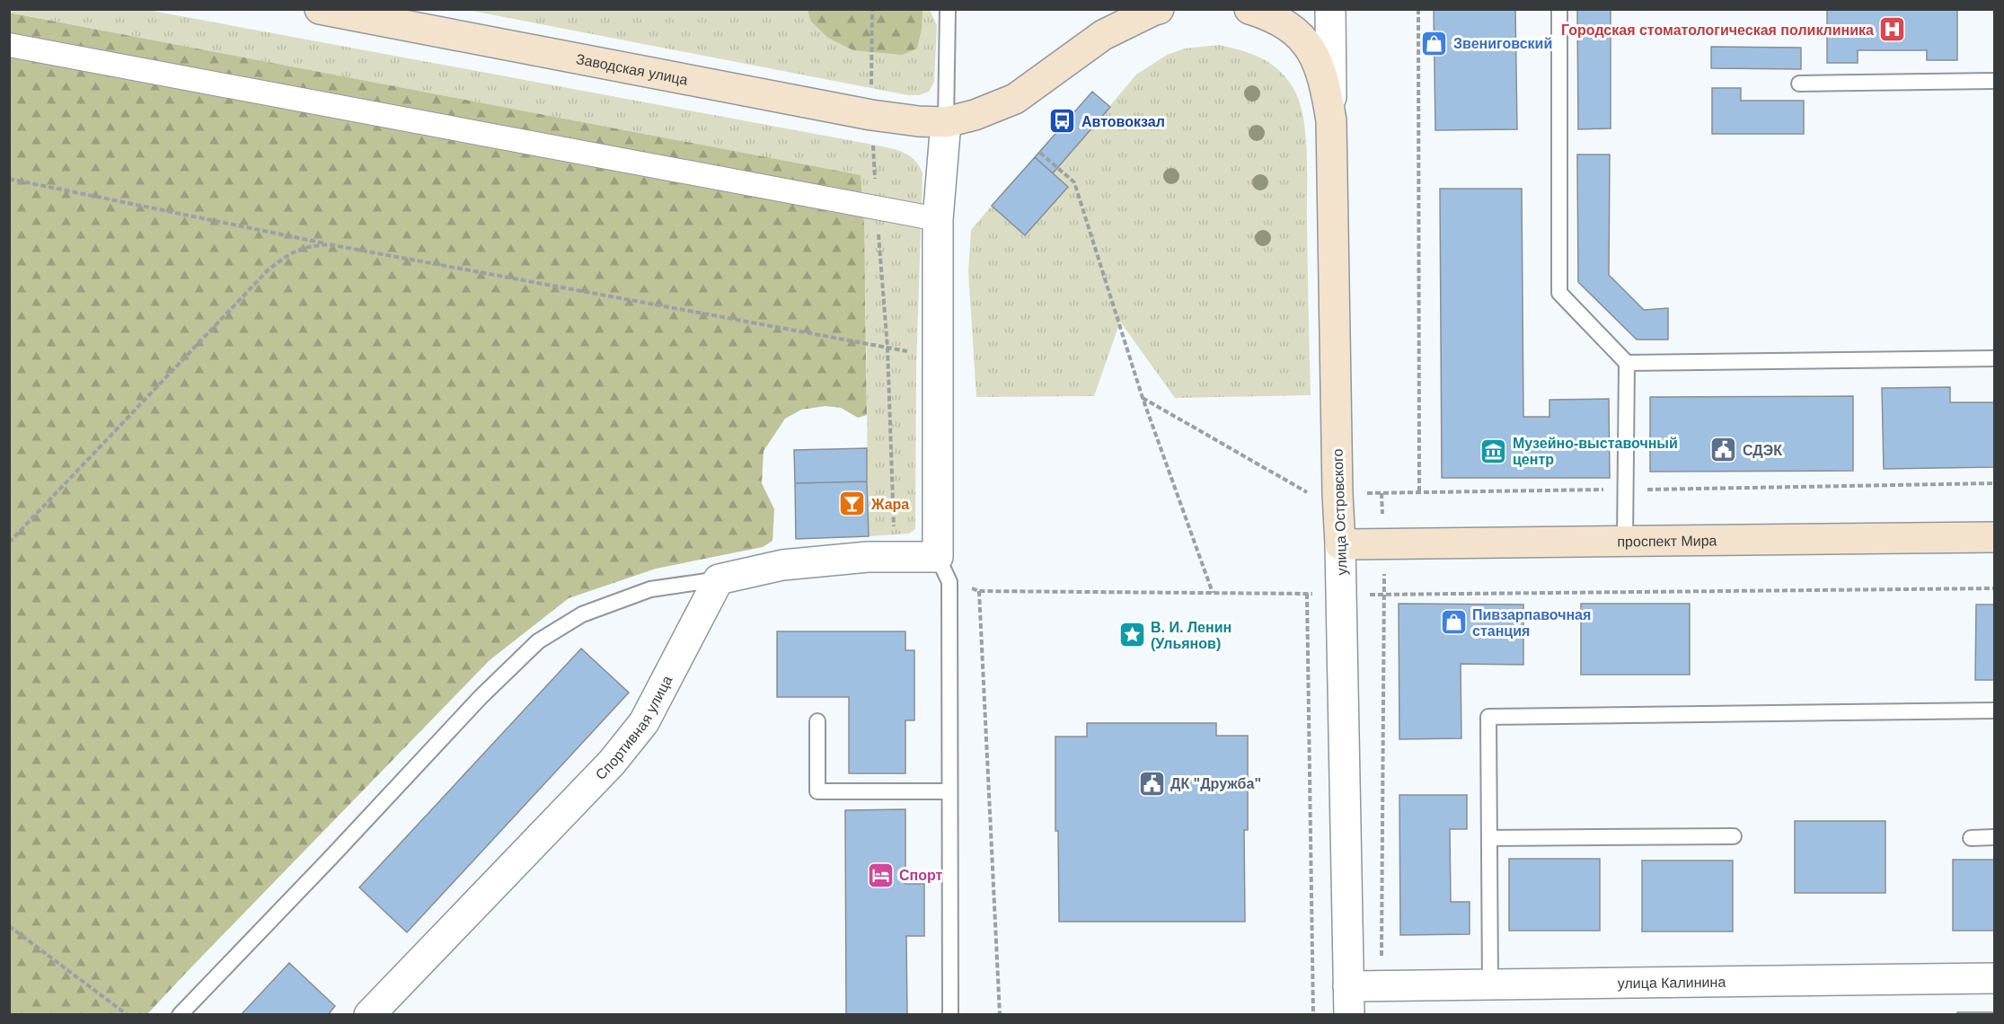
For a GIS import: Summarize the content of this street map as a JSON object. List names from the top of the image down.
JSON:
{
  "streets": {
    "main road": ["Заводская улица", "улица Островского", "проспект Мира"],
    "street": ["Спортивная улица", "улица Калинина"]
  },
  "crossings": [
    ["улица Островского", "проспект Мира"],
    ["улица Островского", "улица Калинина"]
  ],
  "places": {
    "hospital": ["Городская стоматологическая поликлиника"],
    "shop": ["Звениговский", "Пивзарпавочная станция"],
    "bus stop": ["Автовокзал"],
    "public building": ["СДЭК", "ДК \"Дружба\""],
    "museum": ["Музейно-выставочный центр"],
    "bar": ["Жара"],
    "place": ["В. И. Ленин (Ульянов)"],
    "hotel": ["Спорт"]
  }
}
